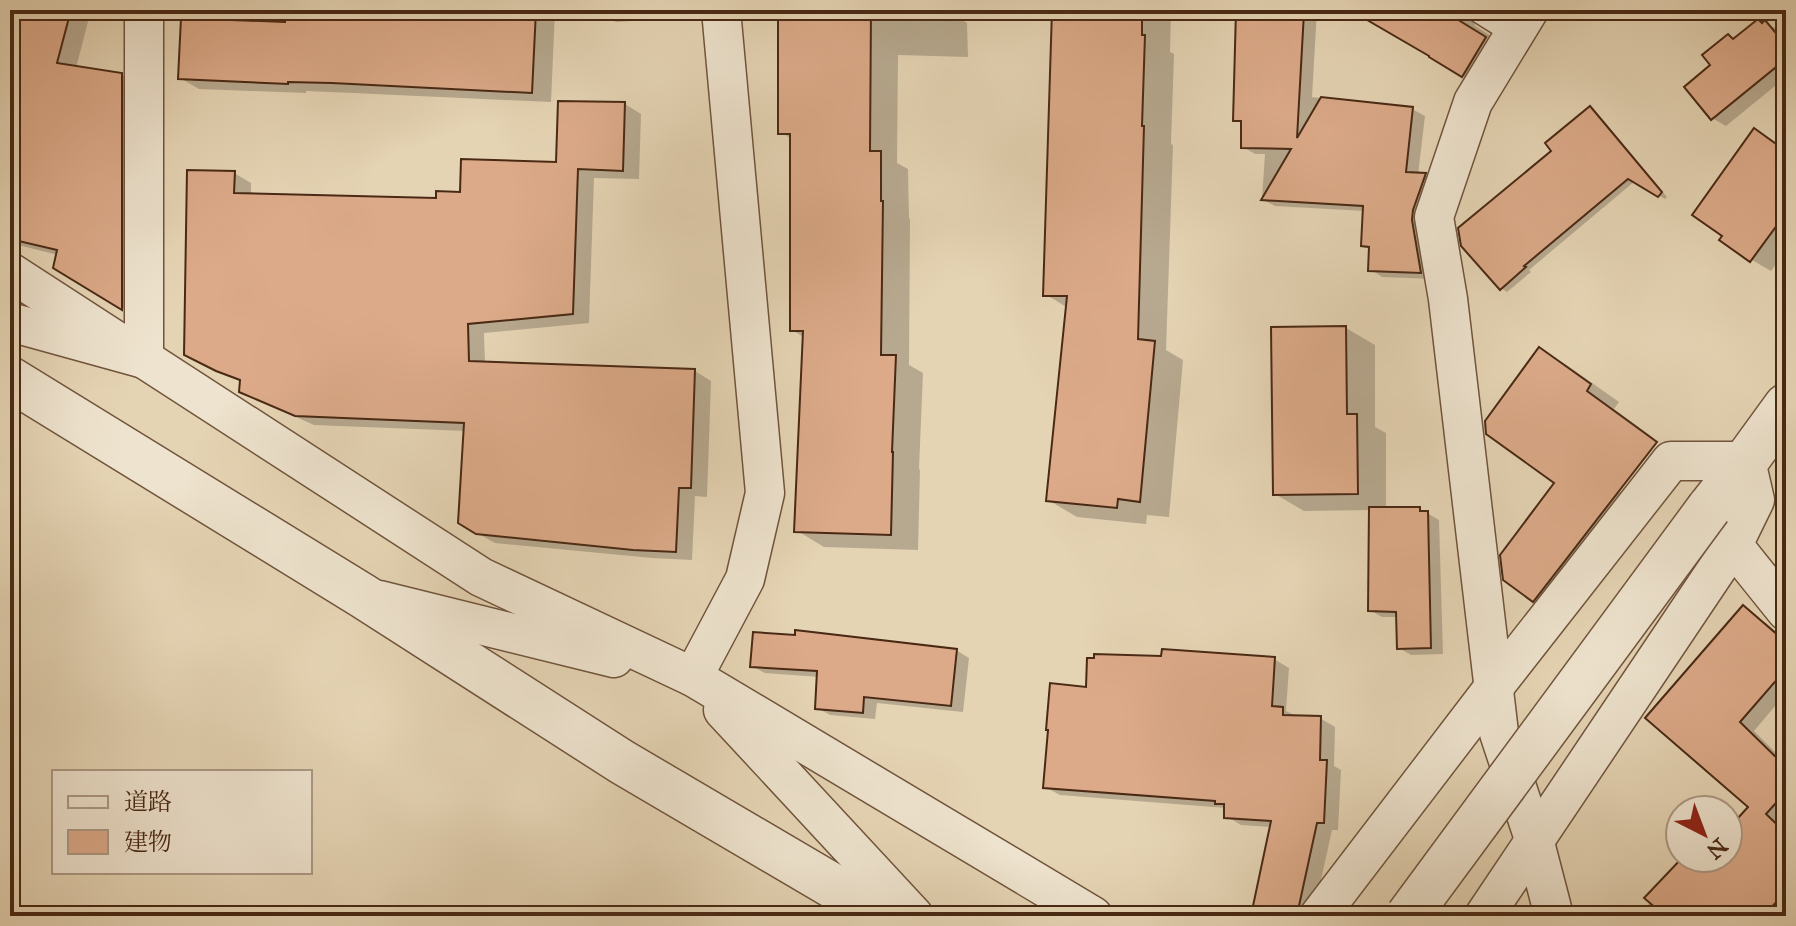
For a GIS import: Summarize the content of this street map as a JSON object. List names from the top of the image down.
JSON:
{
  "legend": ["道路", "建物"],
  "north": "bottom right"
}
